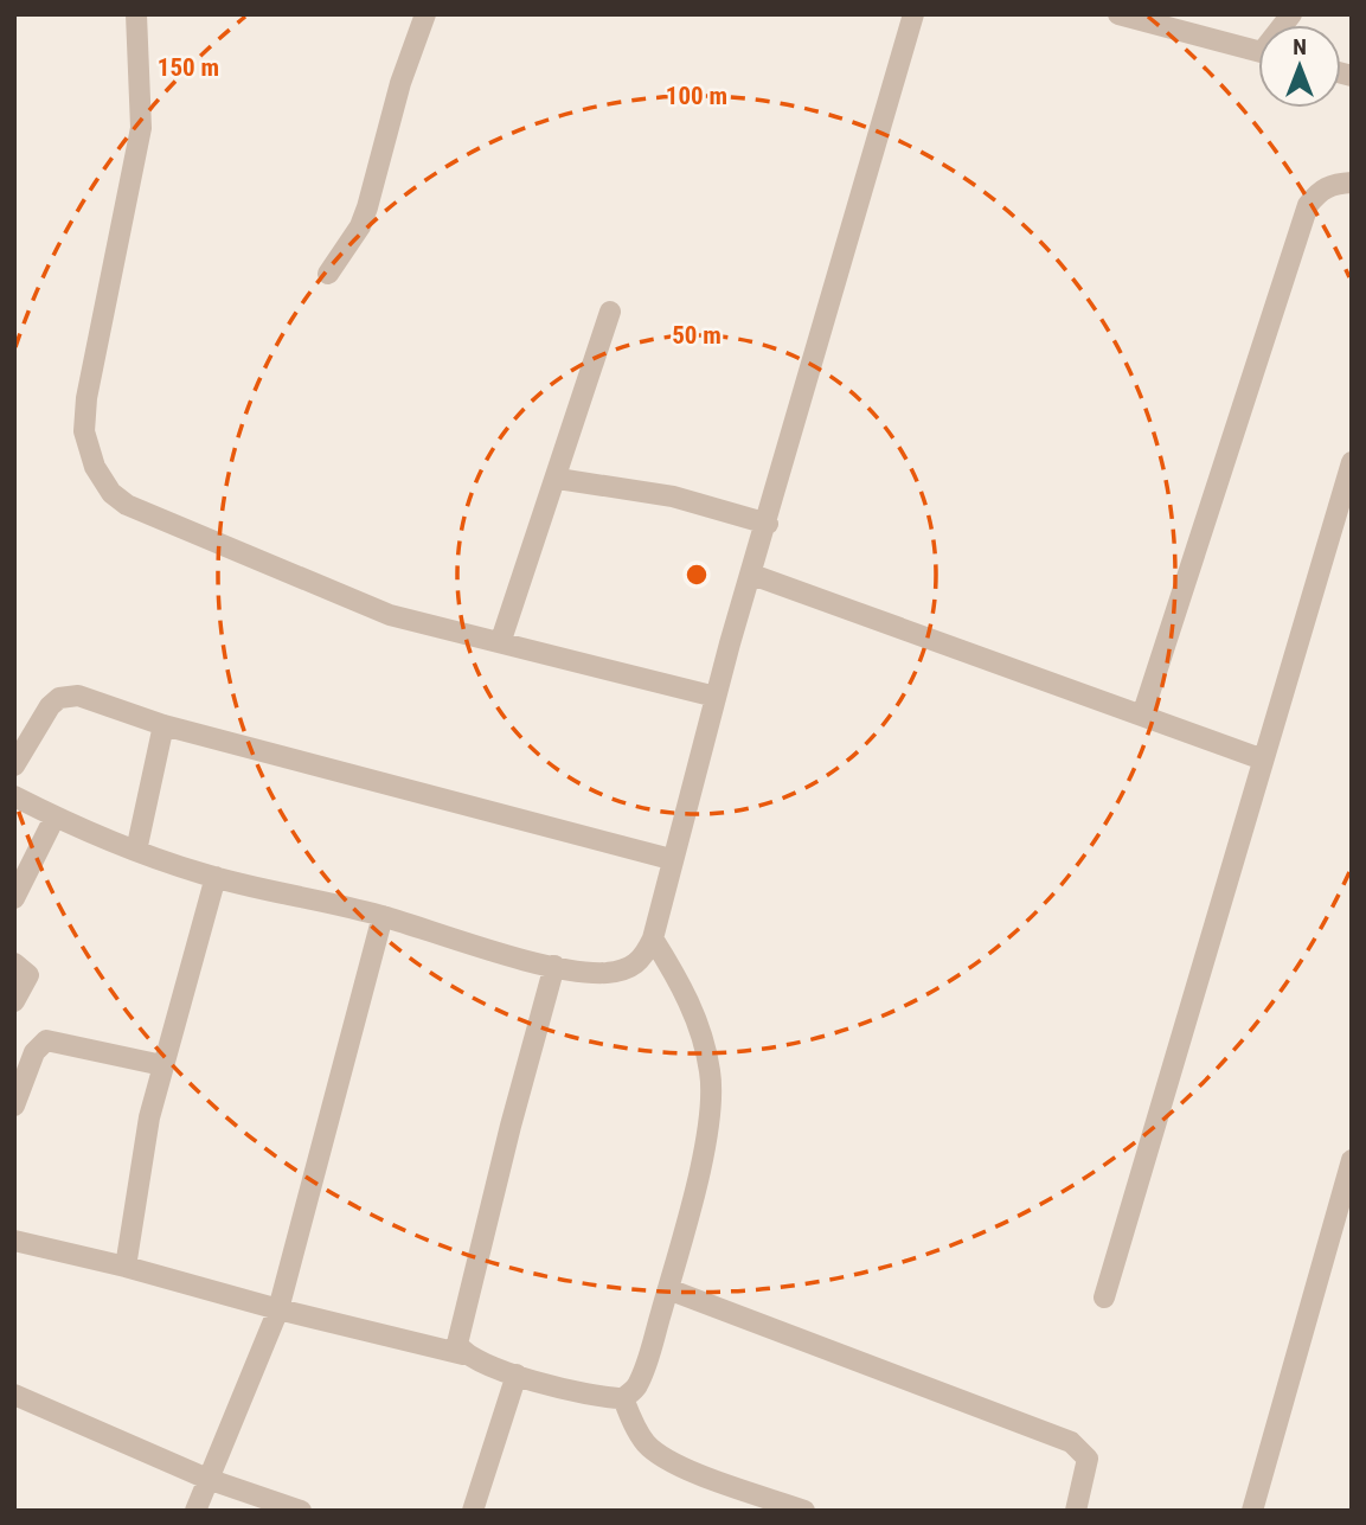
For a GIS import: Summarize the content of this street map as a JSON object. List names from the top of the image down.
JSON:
{
  "north": "top",
  "rings": ["150 m", "100 m", "50 m"]
}
